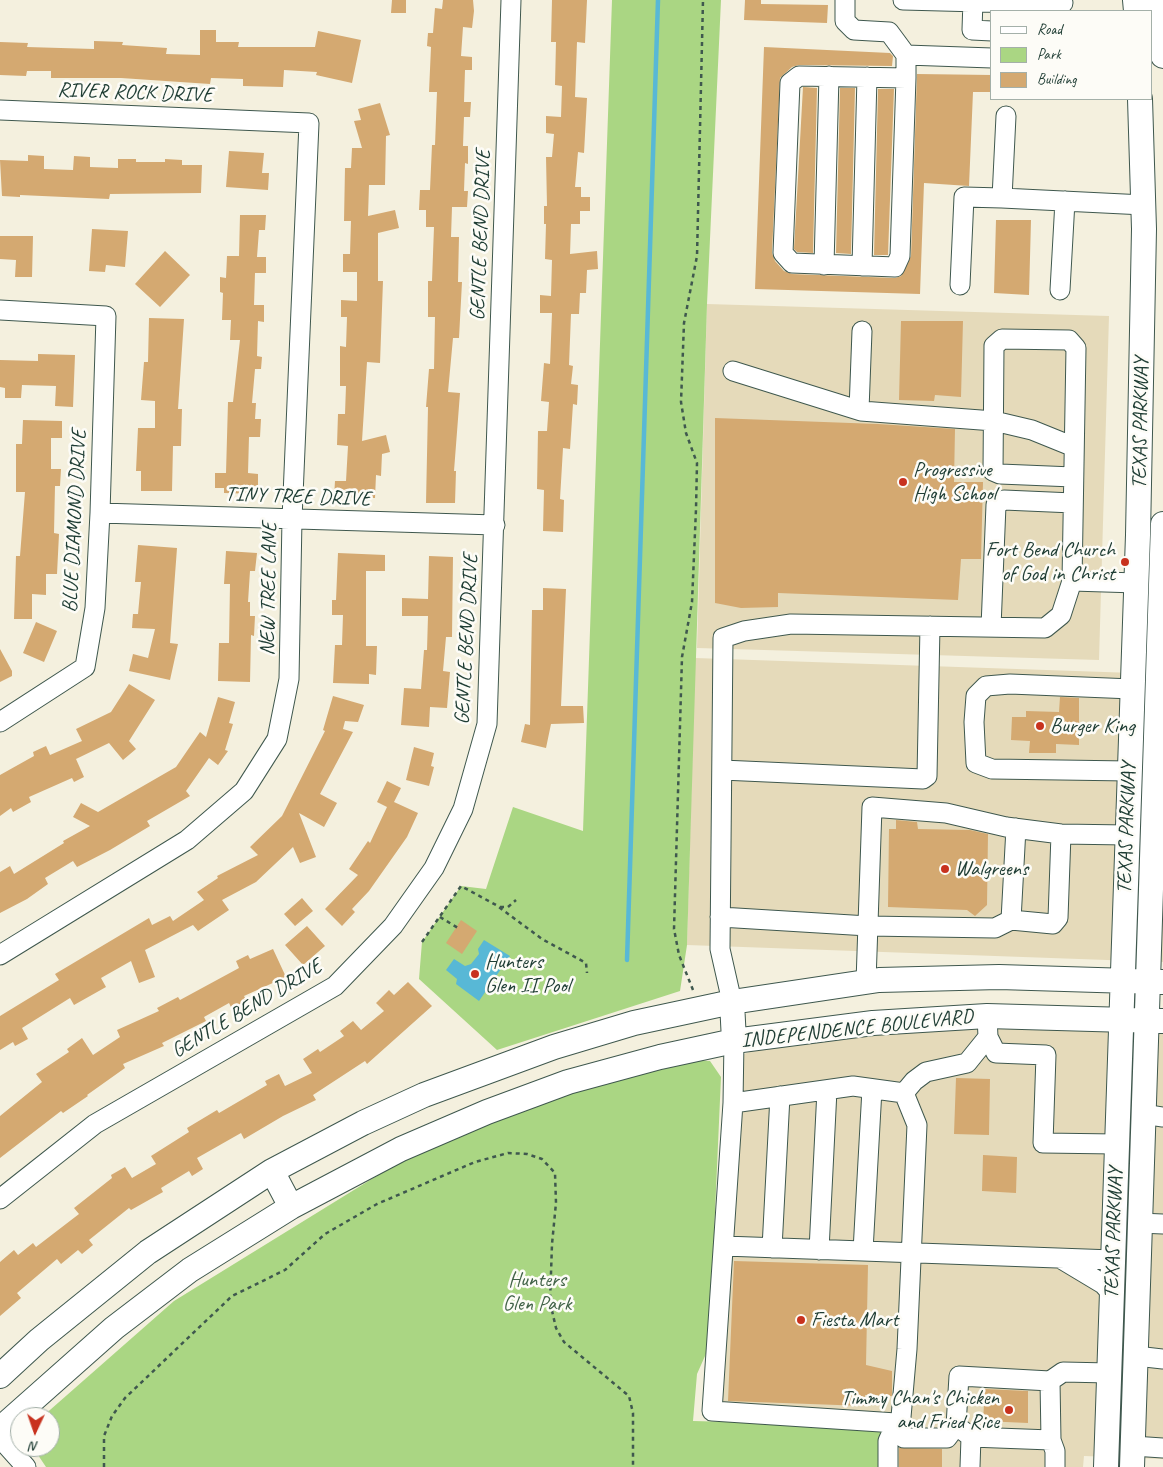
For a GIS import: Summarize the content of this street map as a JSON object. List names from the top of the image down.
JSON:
{
  "streets": {
    "main road": ["TEXAS PARKWAY", "INDEPENDENCE BOULEVARD"],
    "street": [
      "RIVER ROCK DRIVE",
      "GENTLE BEND DRIVE",
      "TINY TREE DRIVE",
      "BLUE DIAMOND DRIVE",
      "NEW TREE LANE"
    ]
  },
  "crossings": [
    ["RIVER ROCK DRIVE", "NEW TREE LANE"],
    ["GENTLE BEND DRIVE", "TINY TREE DRIVE"],
    ["TEXAS PARKWAY", "INDEPENDENCE BOULEVARD"],
    ["TINY TREE DRIVE", "BLUE DIAMOND DRIVE"],
    ["TINY TREE DRIVE", "NEW TREE LANE"]
  ],
  "parks": ["Hunters Glen Park"],
  "places": [
    "Progressive High School",
    "Fort Bend Church of God in Christ",
    "Burger King",
    "Walgreens",
    "Hunters Glen II Pool",
    "Fiesta Mart",
    "Timmy Chan's Chicken and Fried Rice"
  ],
  "legend": ["Road", "Park", "Building"],
  "north": "bottom"
}
